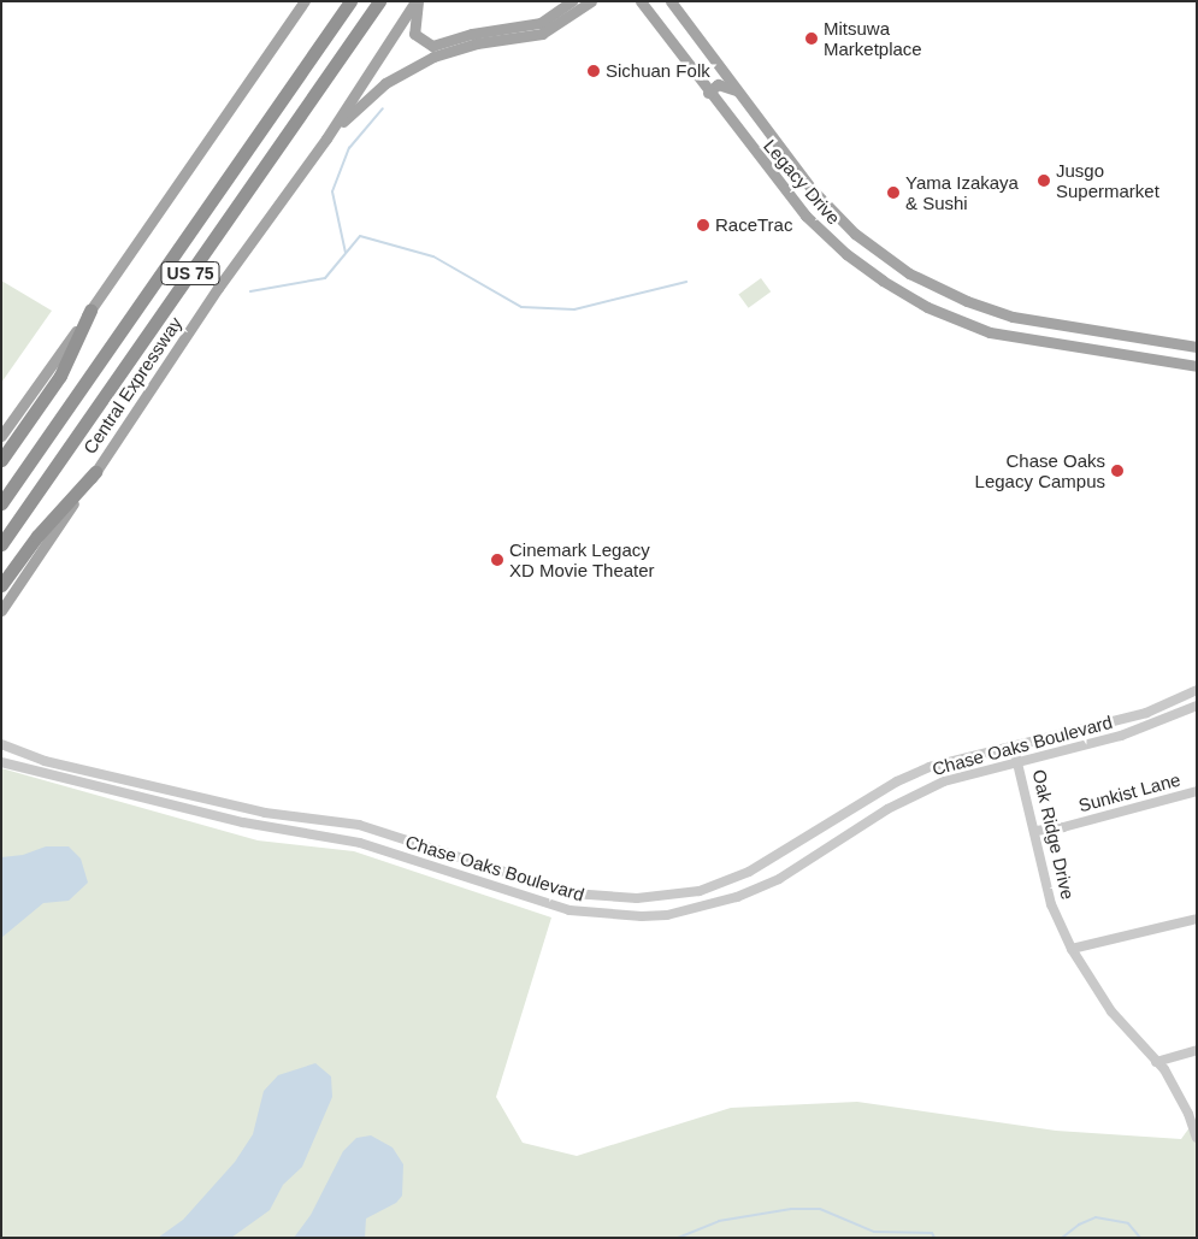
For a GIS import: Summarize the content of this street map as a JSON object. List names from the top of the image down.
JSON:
{
  "streets": {
    "highway": ["US 75", "Central Expressway"],
    "main road": ["Legacy Drive"],
    "street": ["Chase Oaks Boulevard", "Sunkist Lane", "Oak Ridge Drive"]
  },
  "crossings": [
    ["Chase Oaks Boulevard", "Oak Ridge Drive"],
    ["Sunkist Lane", "Oak Ridge Drive"]
  ],
  "places": [
    "Mitsuwa Marketplace",
    "Sichuan Folk",
    "Jusgo Supermarket",
    "Yama Izakaya & Sushi",
    "RaceTrac",
    "Chase Oaks Legacy Campus",
    "Cinemark Legacy XD Movie Theater"
  ]
}
